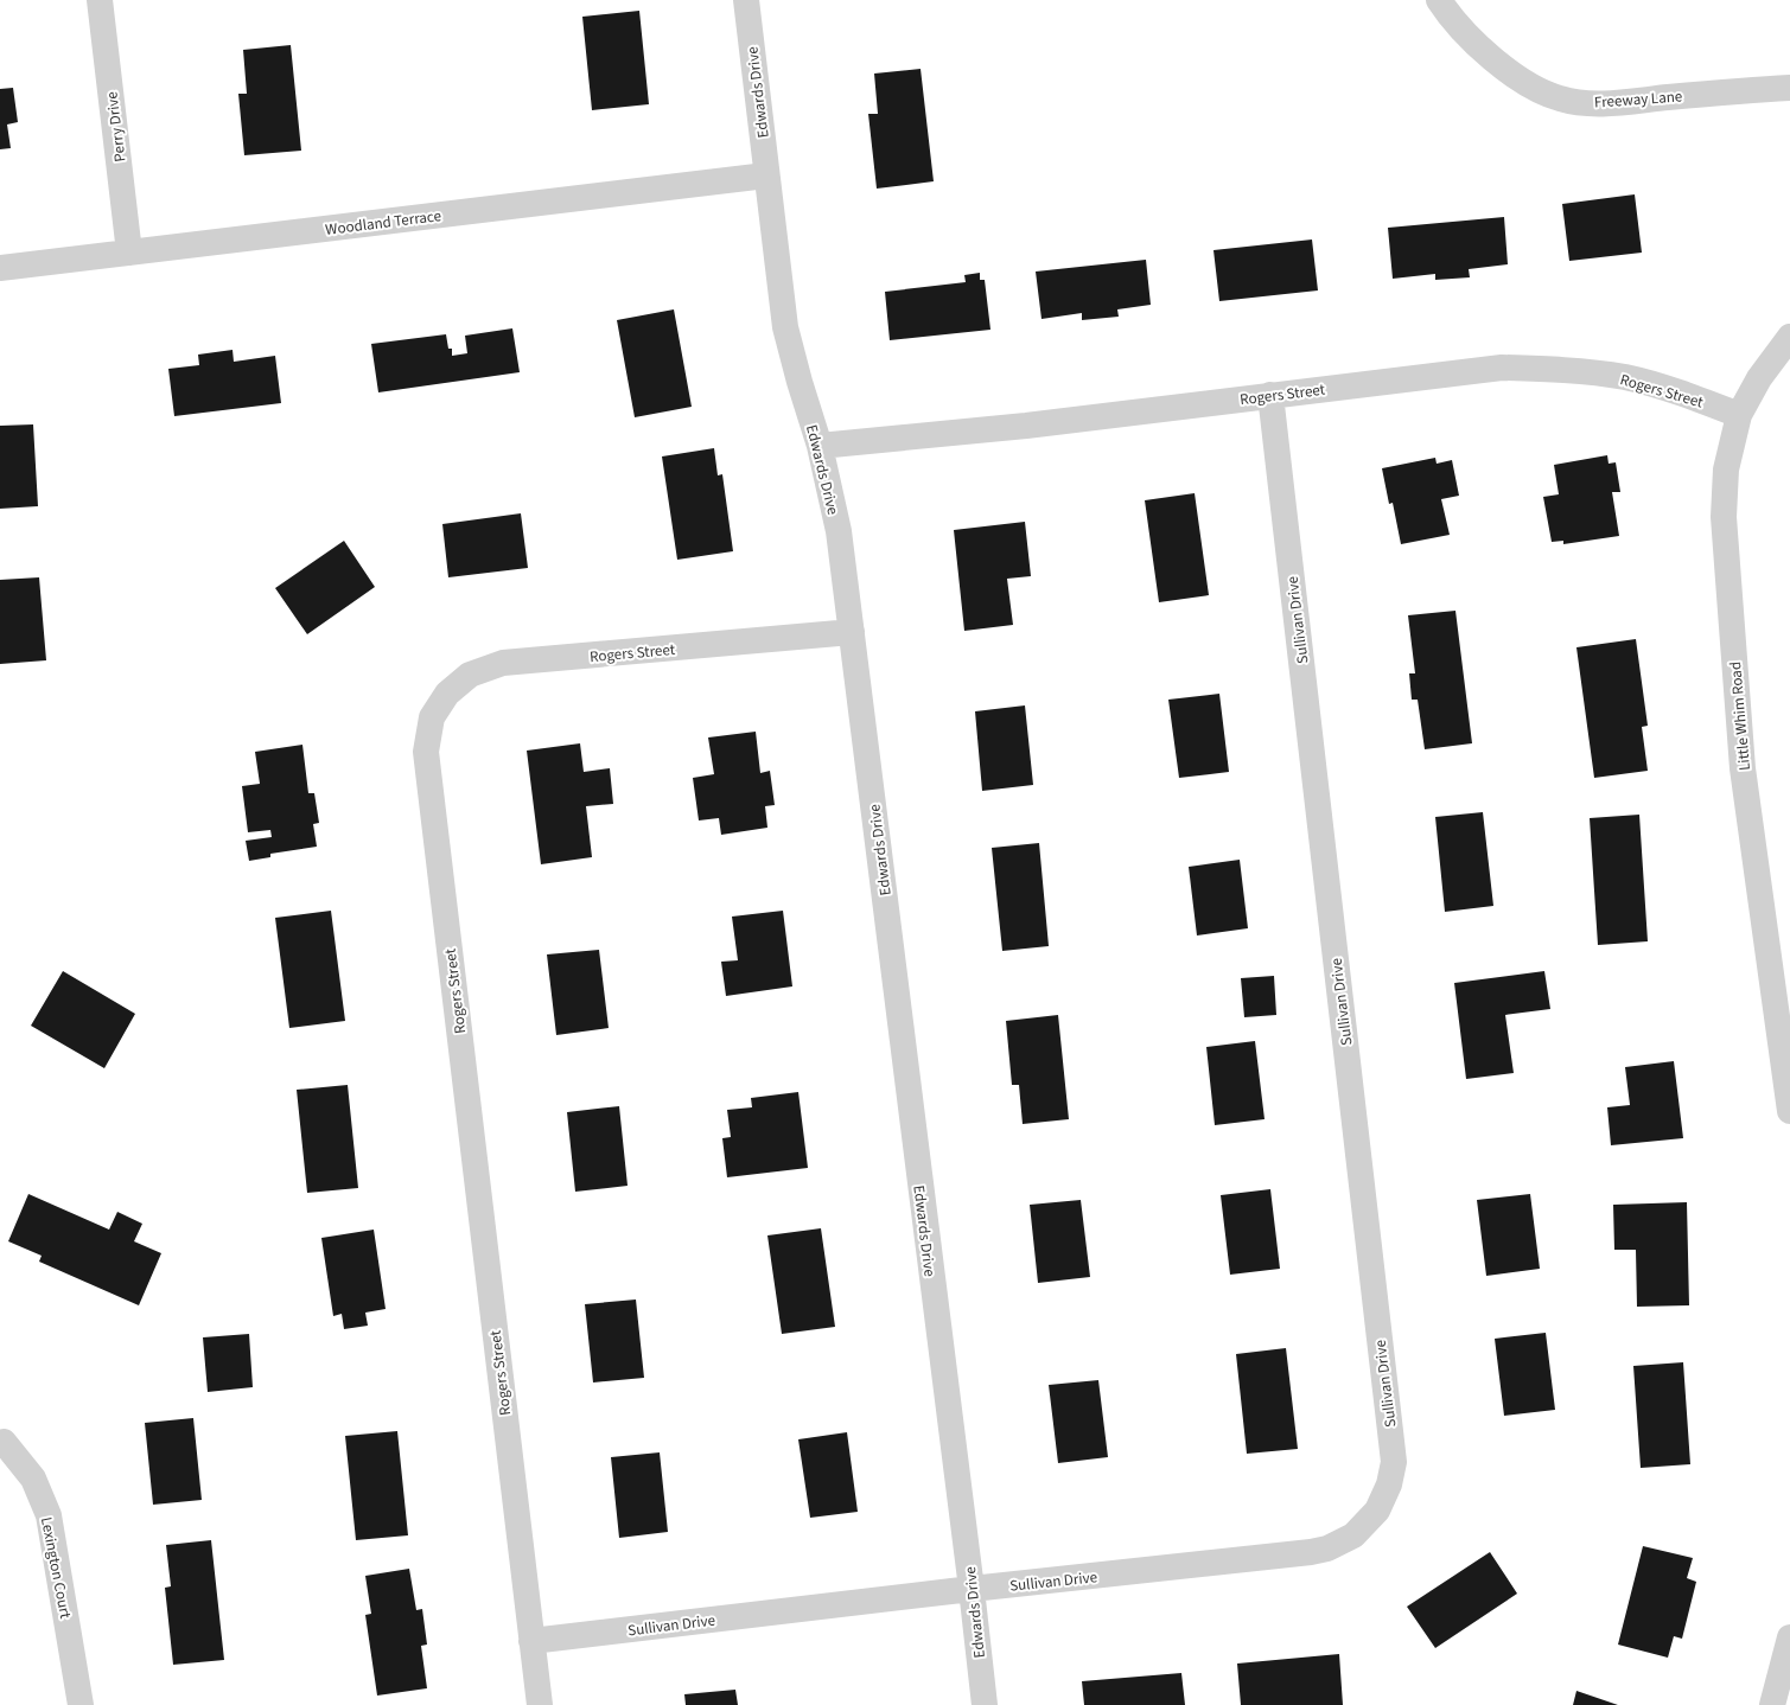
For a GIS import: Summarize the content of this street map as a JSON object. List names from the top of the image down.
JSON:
{
  "streets": {
    "street": [
      "Edwards Drive",
      "Freeway Lane",
      "Perry Drive",
      "Woodland Terrace",
      "Rogers Street",
      "Sullivan Drive",
      "Little Whim Road",
      "Lexington Court"
    ]
  },
  "crossings": [
    ["Edwards Drive", "Woodland Terrace"],
    ["Edwards Drive", "Rogers Street"],
    ["Edwards Drive", "Sullivan Drive"],
    ["Perry Drive", "Woodland Terrace"],
    ["Rogers Street", "Sullivan Drive"],
    ["Rogers Street", "Little Whim Road"]
  ]
}
